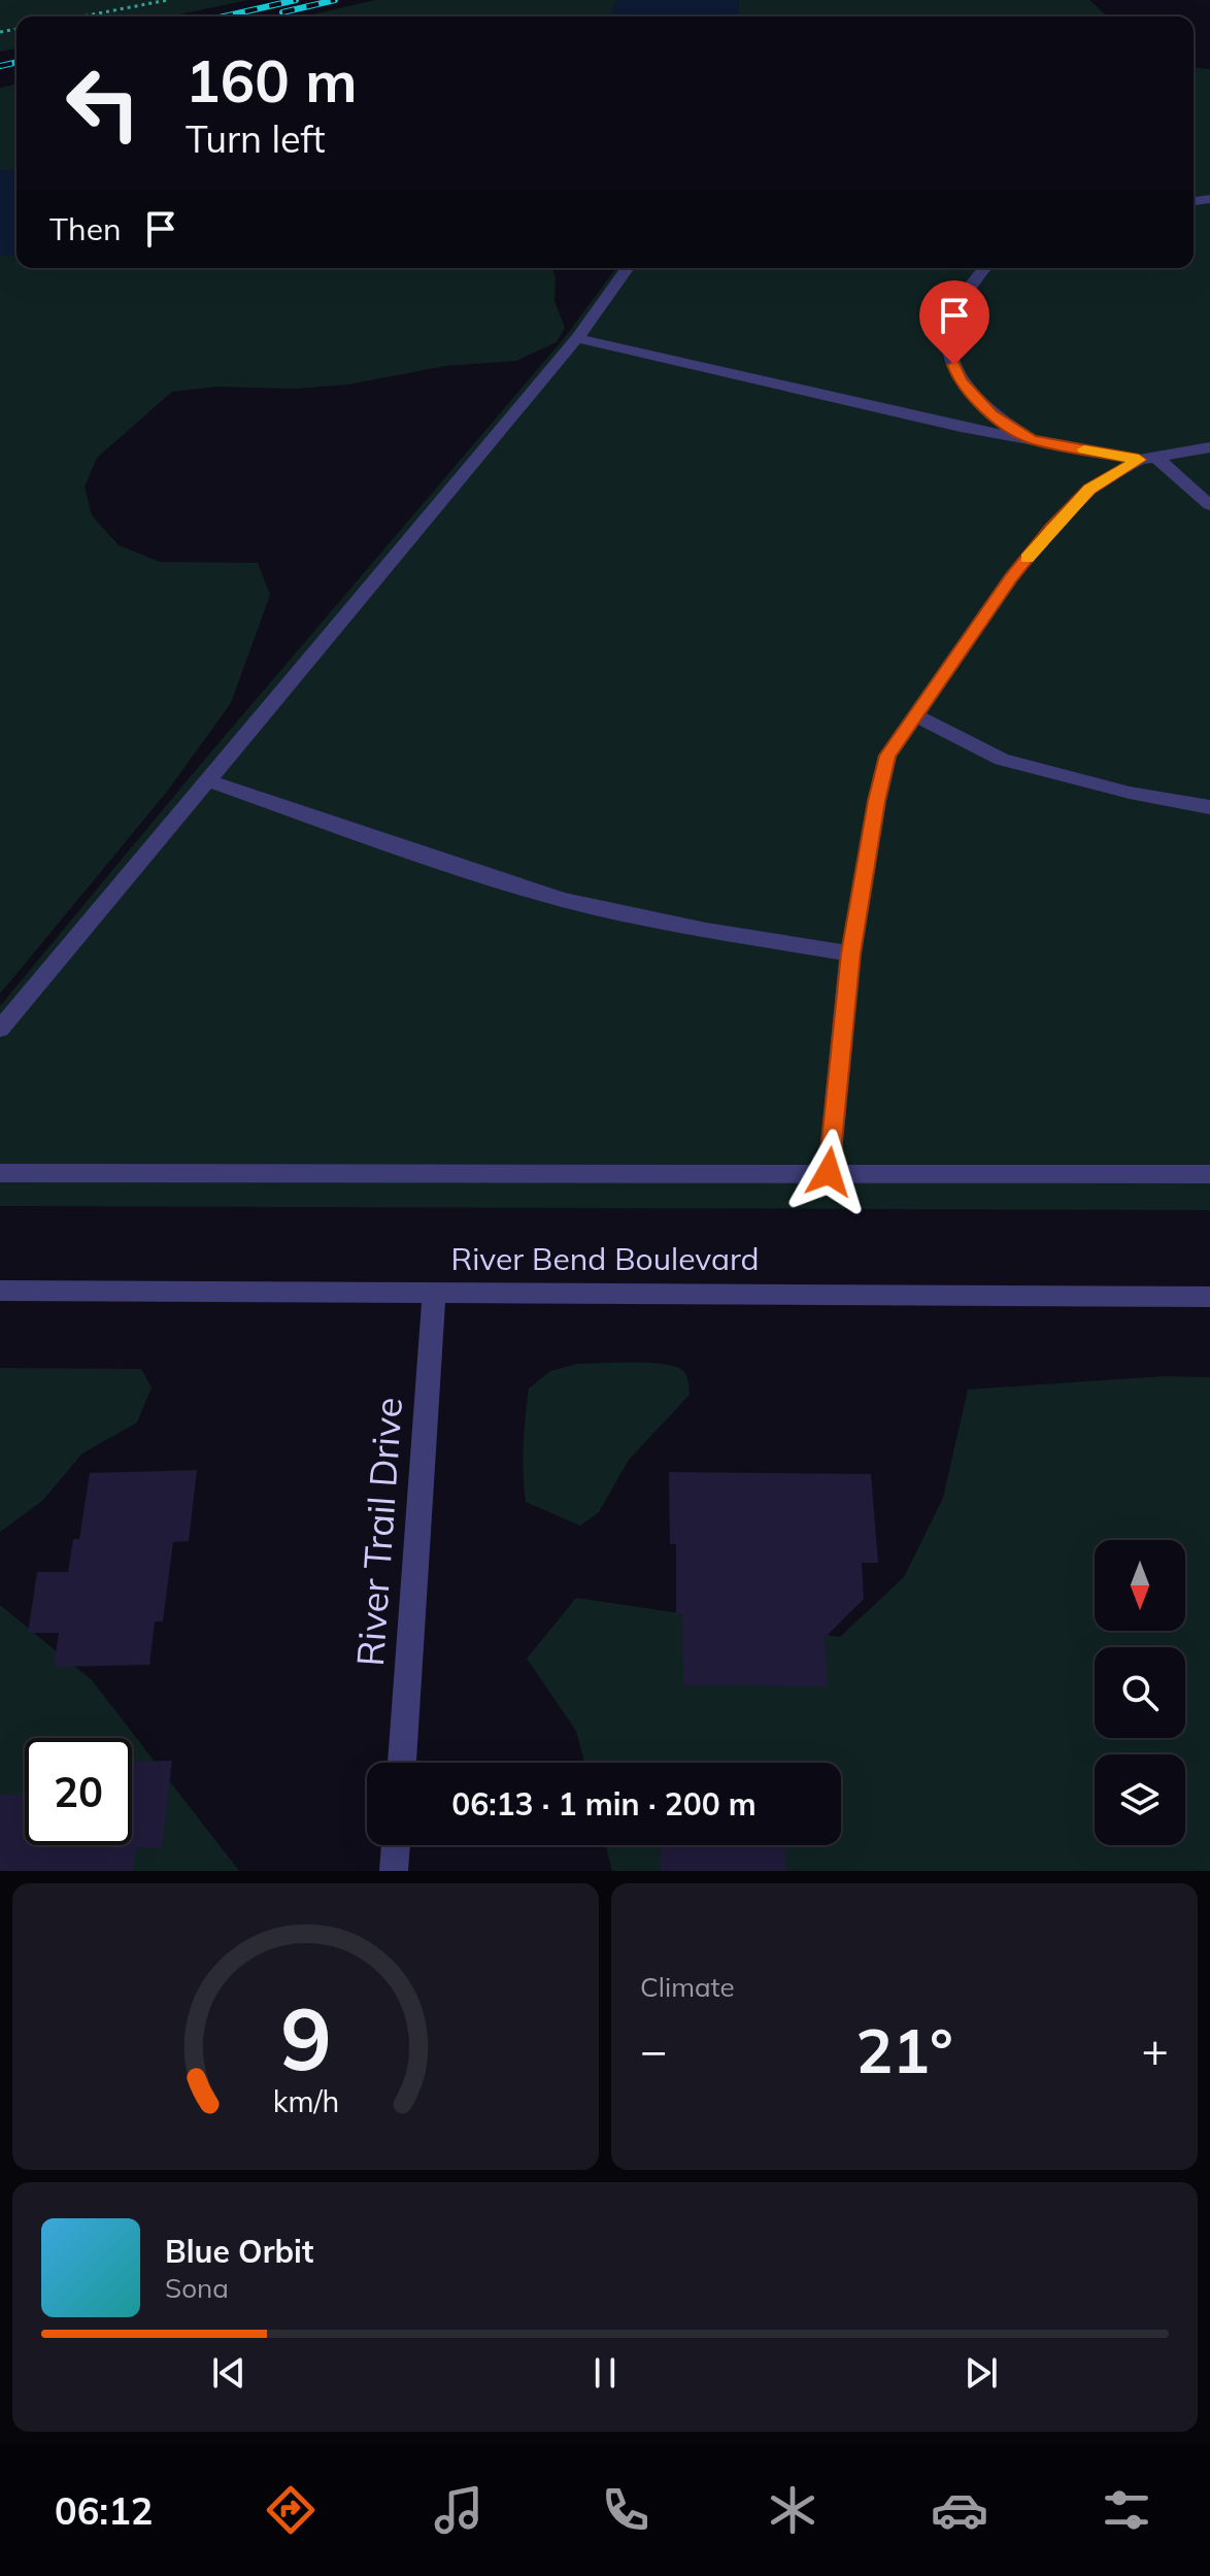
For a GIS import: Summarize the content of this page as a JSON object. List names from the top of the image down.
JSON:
{
  "streets": {
    "street": ["River Bend Boulevard", "River Trail Drive"]
  },
  "crossings": [
    ["River Bend Boulevard", "River Trail Drive"]
  ],
  "north": "bottom",
  "page": {
    "turn": ["160 m", "Turn left"],
    "then": "Then",
    "limit": "20",
    "trip": "06:13 · 1 min · 200 m",
    "tile": "Climate",
    "heat": ["−", "21°", "+"],
    "song": ["Blue Orbit", "Sona"],
    "tabs": "06:12",
    "gauge": ["9", "km/h"]
  }
}
